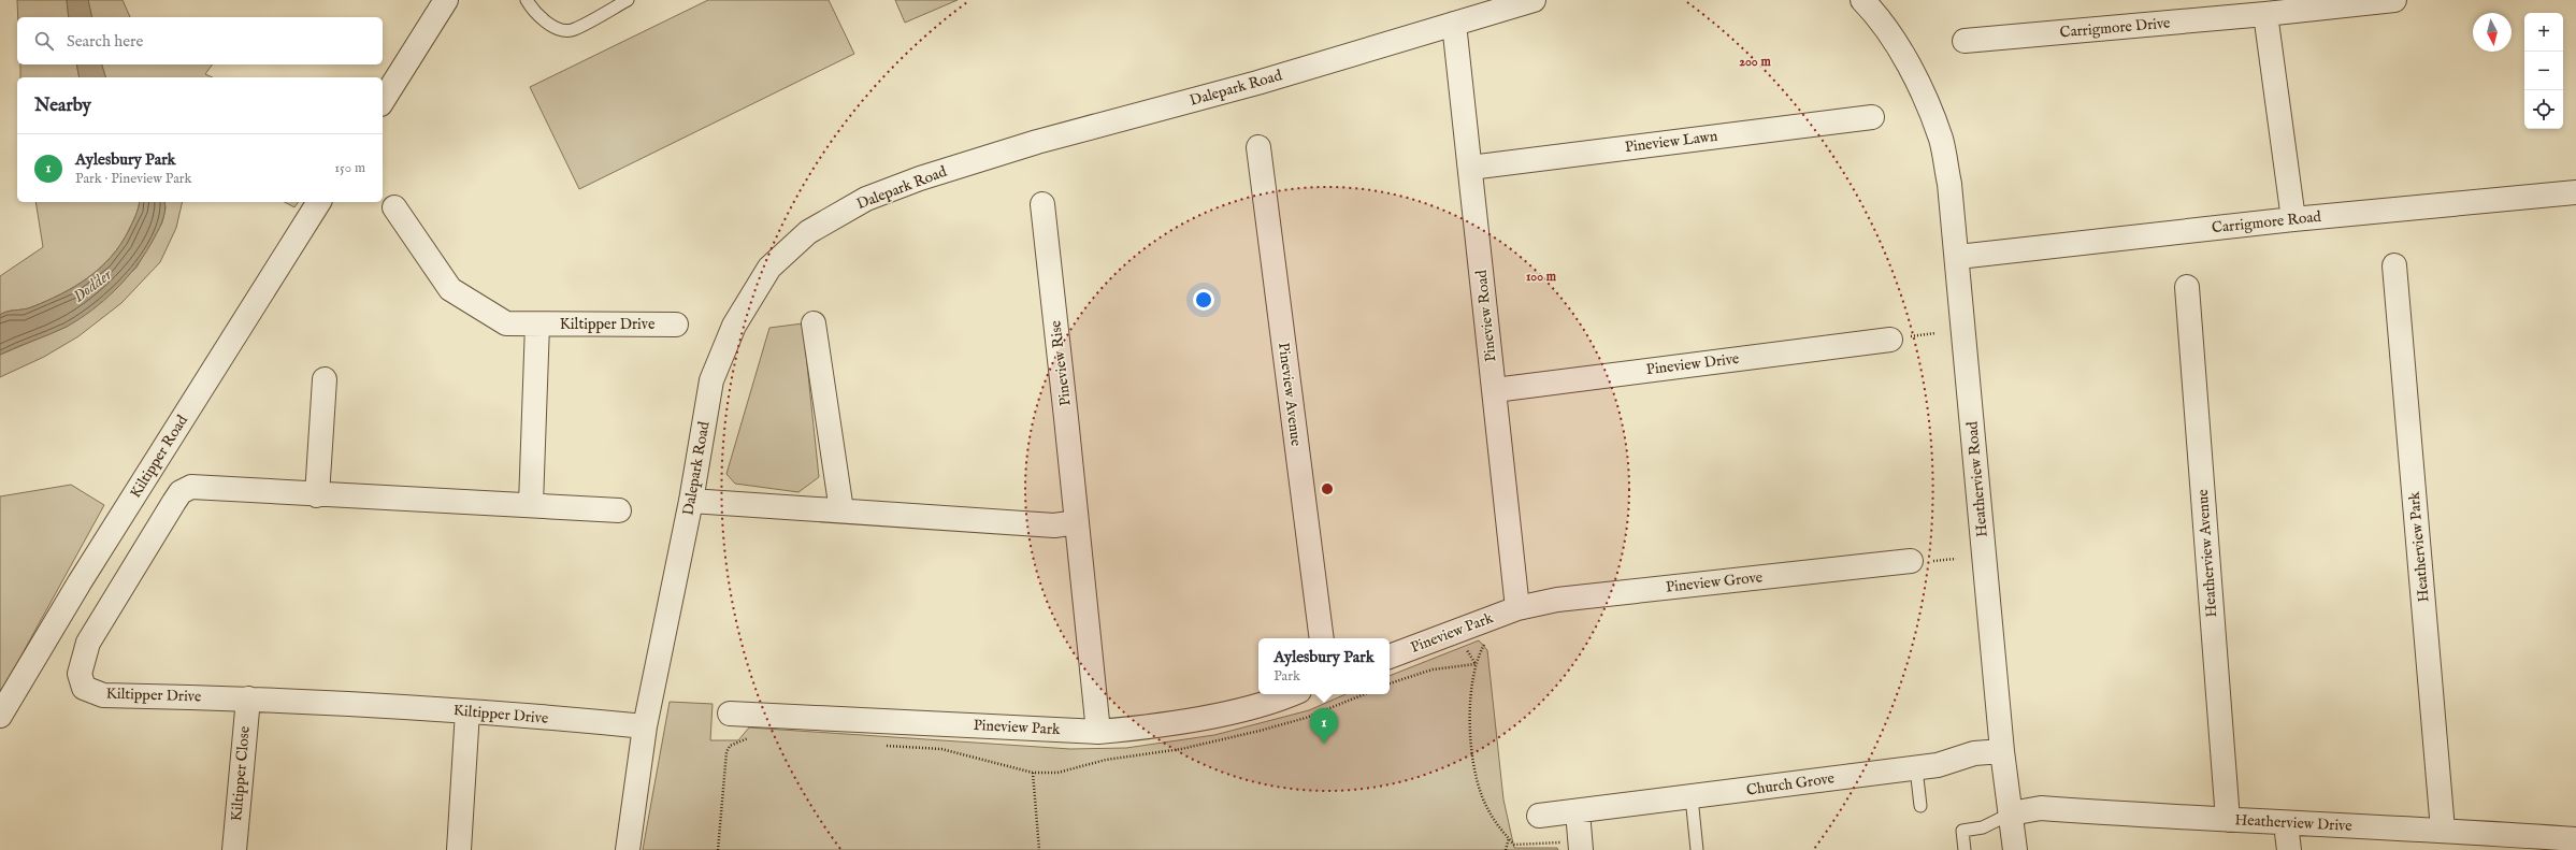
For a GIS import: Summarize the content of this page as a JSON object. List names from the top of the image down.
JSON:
{
  "streets": {
    "street": [
      "Carrigmore Drive",
      "Dalepark Road",
      "Pineview Lawn",
      "Carrigmore Road",
      "Pineview Road",
      "Kiltipper Drive",
      "Pineview Rise",
      "Pineview Drive",
      "Pineview Avenue",
      "Kiltipper Road",
      "Heatherview Road",
      "Heatherview Park",
      "Heatherview Avenue",
      "Pineview Grove",
      "Pineview Park",
      "Kiltipper Close",
      "Church Grove",
      "Heatherview Drive"
    ]
  },
  "crossings": [
    ["Dalepark Road", "Pineview Road"],
    ["Dalepark Road", "Kiltipper Drive"],
    ["Pineview Lawn", "Pineview Road"],
    ["Carrigmore Road", "Heatherview Road"],
    ["Pineview Road", "Pineview Drive"],
    ["Pineview Road", "Pineview Grove"],
    ["Pineview Road", "Pineview Park"],
    ["Kiltipper Drive", "Kiltipper Close"],
    ["Pineview Rise", "Pineview Park"],
    ["Heatherview Road", "Church Grove"],
    ["Heatherview Road", "Heatherview Drive"],
    ["Heatherview Park", "Heatherview Drive"],
    ["Heatherview Avenue", "Heatherview Drive"],
    ["Pineview Grove", "Pineview Park"]
  ],
  "water": ["Dodder"],
  "north": "bottom",
  "page": {
    "map_buttons": ["+", "−"],
    "search": "Search here",
    "heading": "Nearby",
    "list": [
      {
        "mark": "1",
        "name": "Aylesbury Park",
        "note": "Park · Pineview Park",
        "value": "150 m"
      }
    ],
    "popup": ["Aylesbury Park", "Park"],
    "pins": "1"
  },
  "rings": ["200 m", "100 m"]
}
